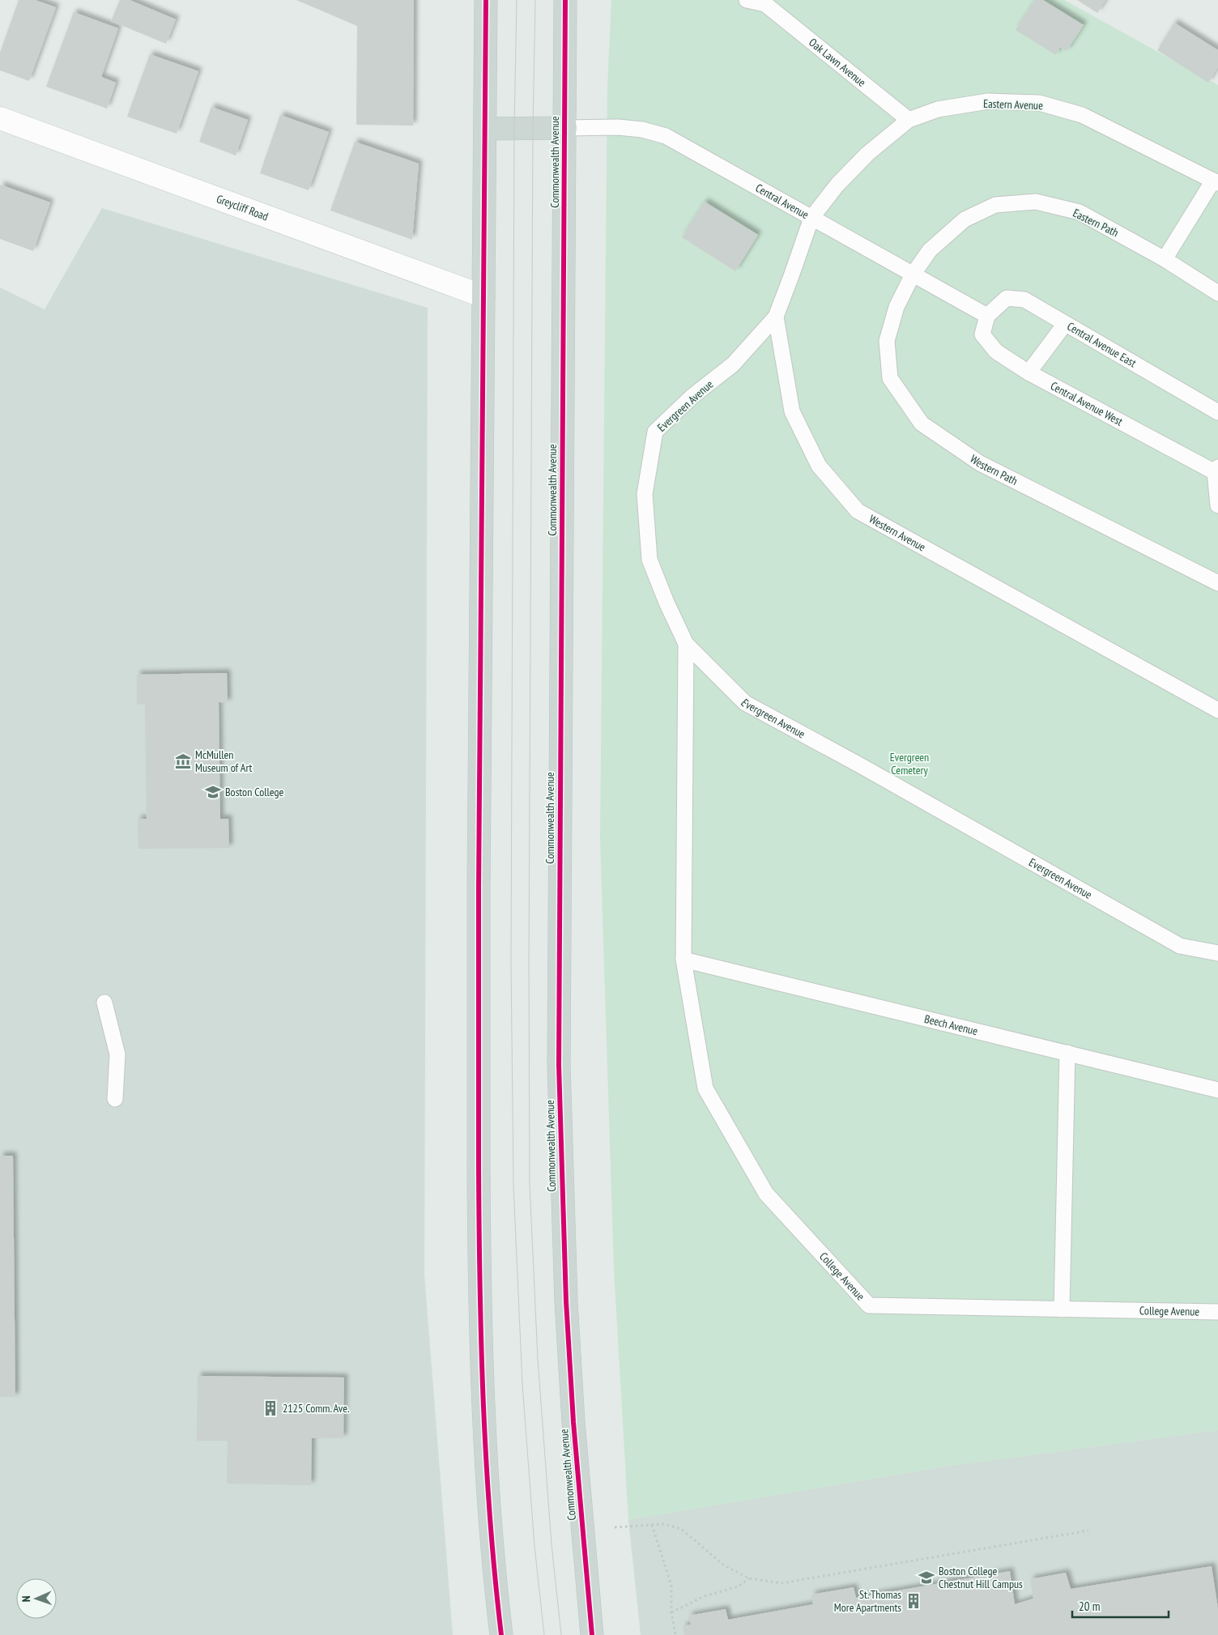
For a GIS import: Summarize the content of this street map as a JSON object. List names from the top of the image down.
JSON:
{
  "streets": {
    "main road": ["Commonwealth Avenue"],
    "street": ["Greycliff Road"],
    "lane": [
      "Oak Lawn Avenue",
      "Eastern Avenue",
      "Central Avenue",
      "Eastern Path",
      "Central Avenue East",
      "Central Avenue West",
      "Evergreen Avenue",
      "Western Path",
      "Western Avenue",
      "Beech Avenue",
      "College Avenue"
    ]
  },
  "crossings": [
    ["Oak Lawn Avenue", "Eastern Avenue"],
    ["Eastern Avenue", "Central Avenue"],
    ["Commonwealth Avenue", "Central Avenue"],
    ["Central Avenue", "Eastern Path"],
    ["Central Avenue", "Central Avenue East"],
    ["Central Avenue", "Central Avenue West"],
    ["Central Avenue", "Western Path"],
    ["Eastern Path", "Western Path"],
    ["Central Avenue East", "Central Avenue West"],
    ["Evergreen Avenue", "Western Avenue"],
    ["Evergreen Avenue", "College Avenue"],
    ["Beech Avenue", "College Avenue"]
  ],
  "parks": ["Evergreen Cemetery"],
  "places": {
    "museum": ["McMullen Museum of Art"],
    "school or university": ["Boston College", "Boston College Chestnut Hill Campus"],
    "building": ["2125 Comm. Ave.", "St. Thomas More Apartments"]
  },
  "scale_bar": "20 m",
  "north": "left"
}
